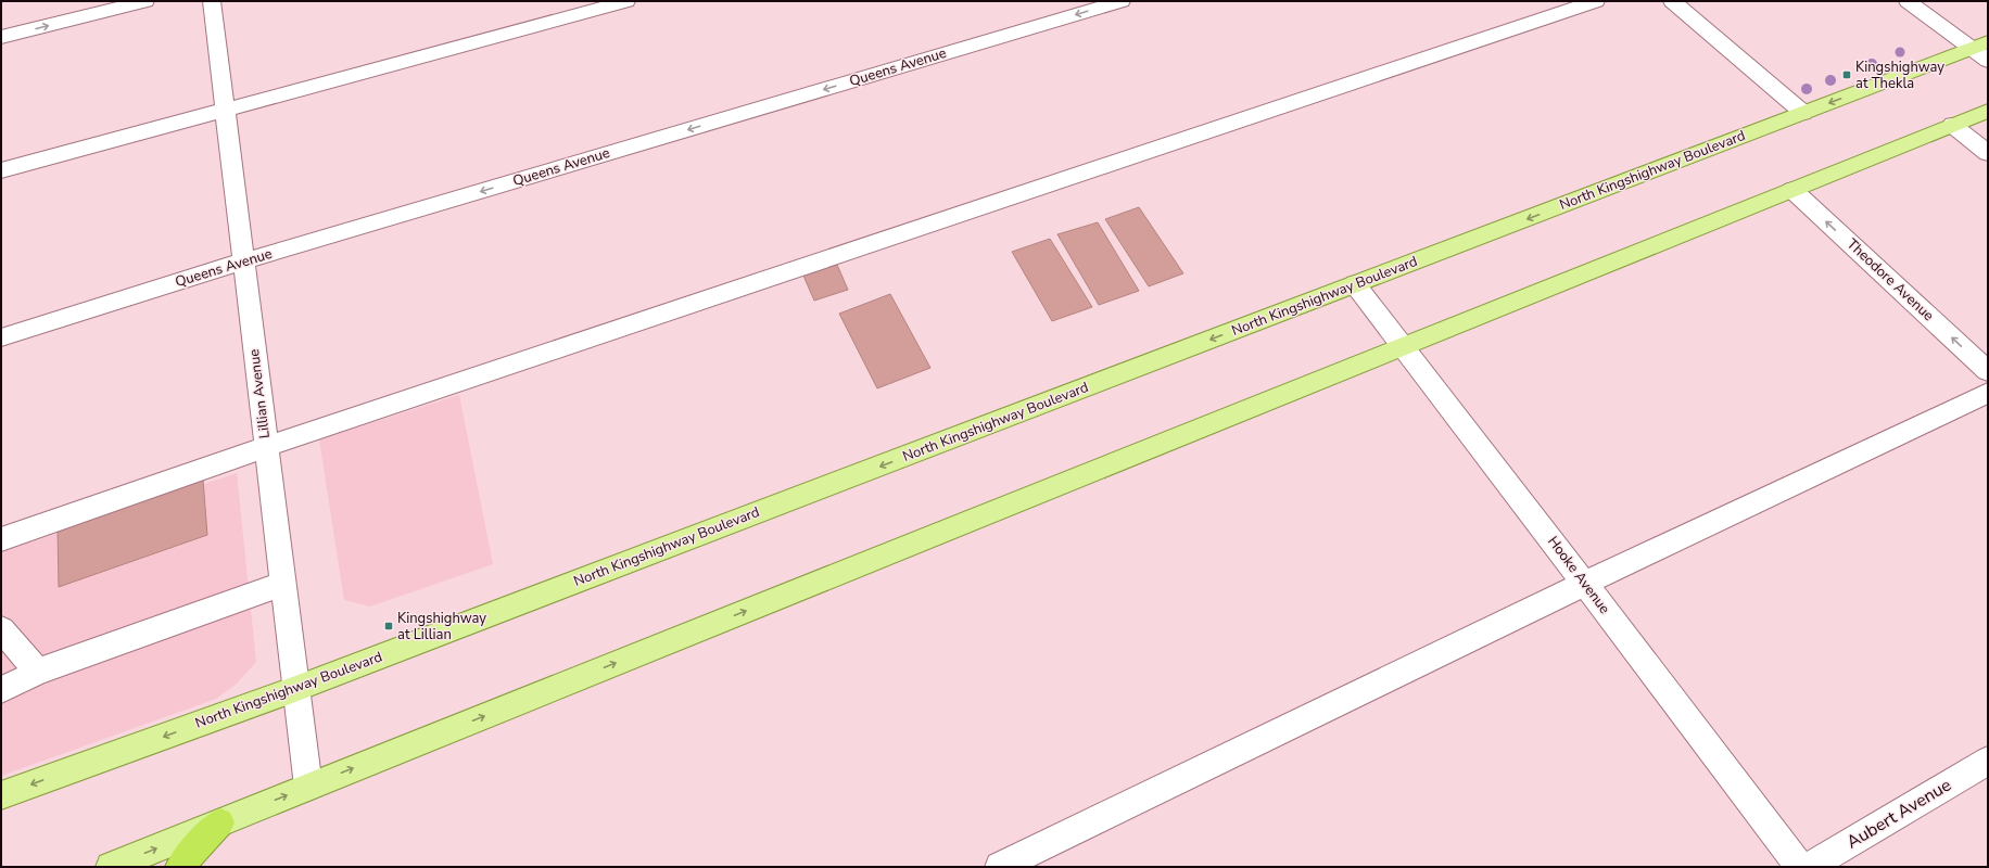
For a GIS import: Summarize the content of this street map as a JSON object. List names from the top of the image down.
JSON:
{
  "streets": {
    "main road": ["North Kingshighway Boulevard"],
    "street": [
      "Queens Avenue",
      "Theodore Avenue",
      "Lillian Avenue",
      "Hooke Avenue",
      "Aubert Avenue"
    ]
  },
  "crossings": [
    ["Queens Avenue", "Lillian Avenue"],
    ["North Kingshighway Boulevard", "Lillian Avenue"],
    ["North Kingshighway Boulevard", "Hooke Avenue"]
  ],
  "one_way": ["Theodore Avenue"],
  "places": {
    "transit": ["Kingshighway at Thekla", "Kingshighway at Lillian"]
  }
}
